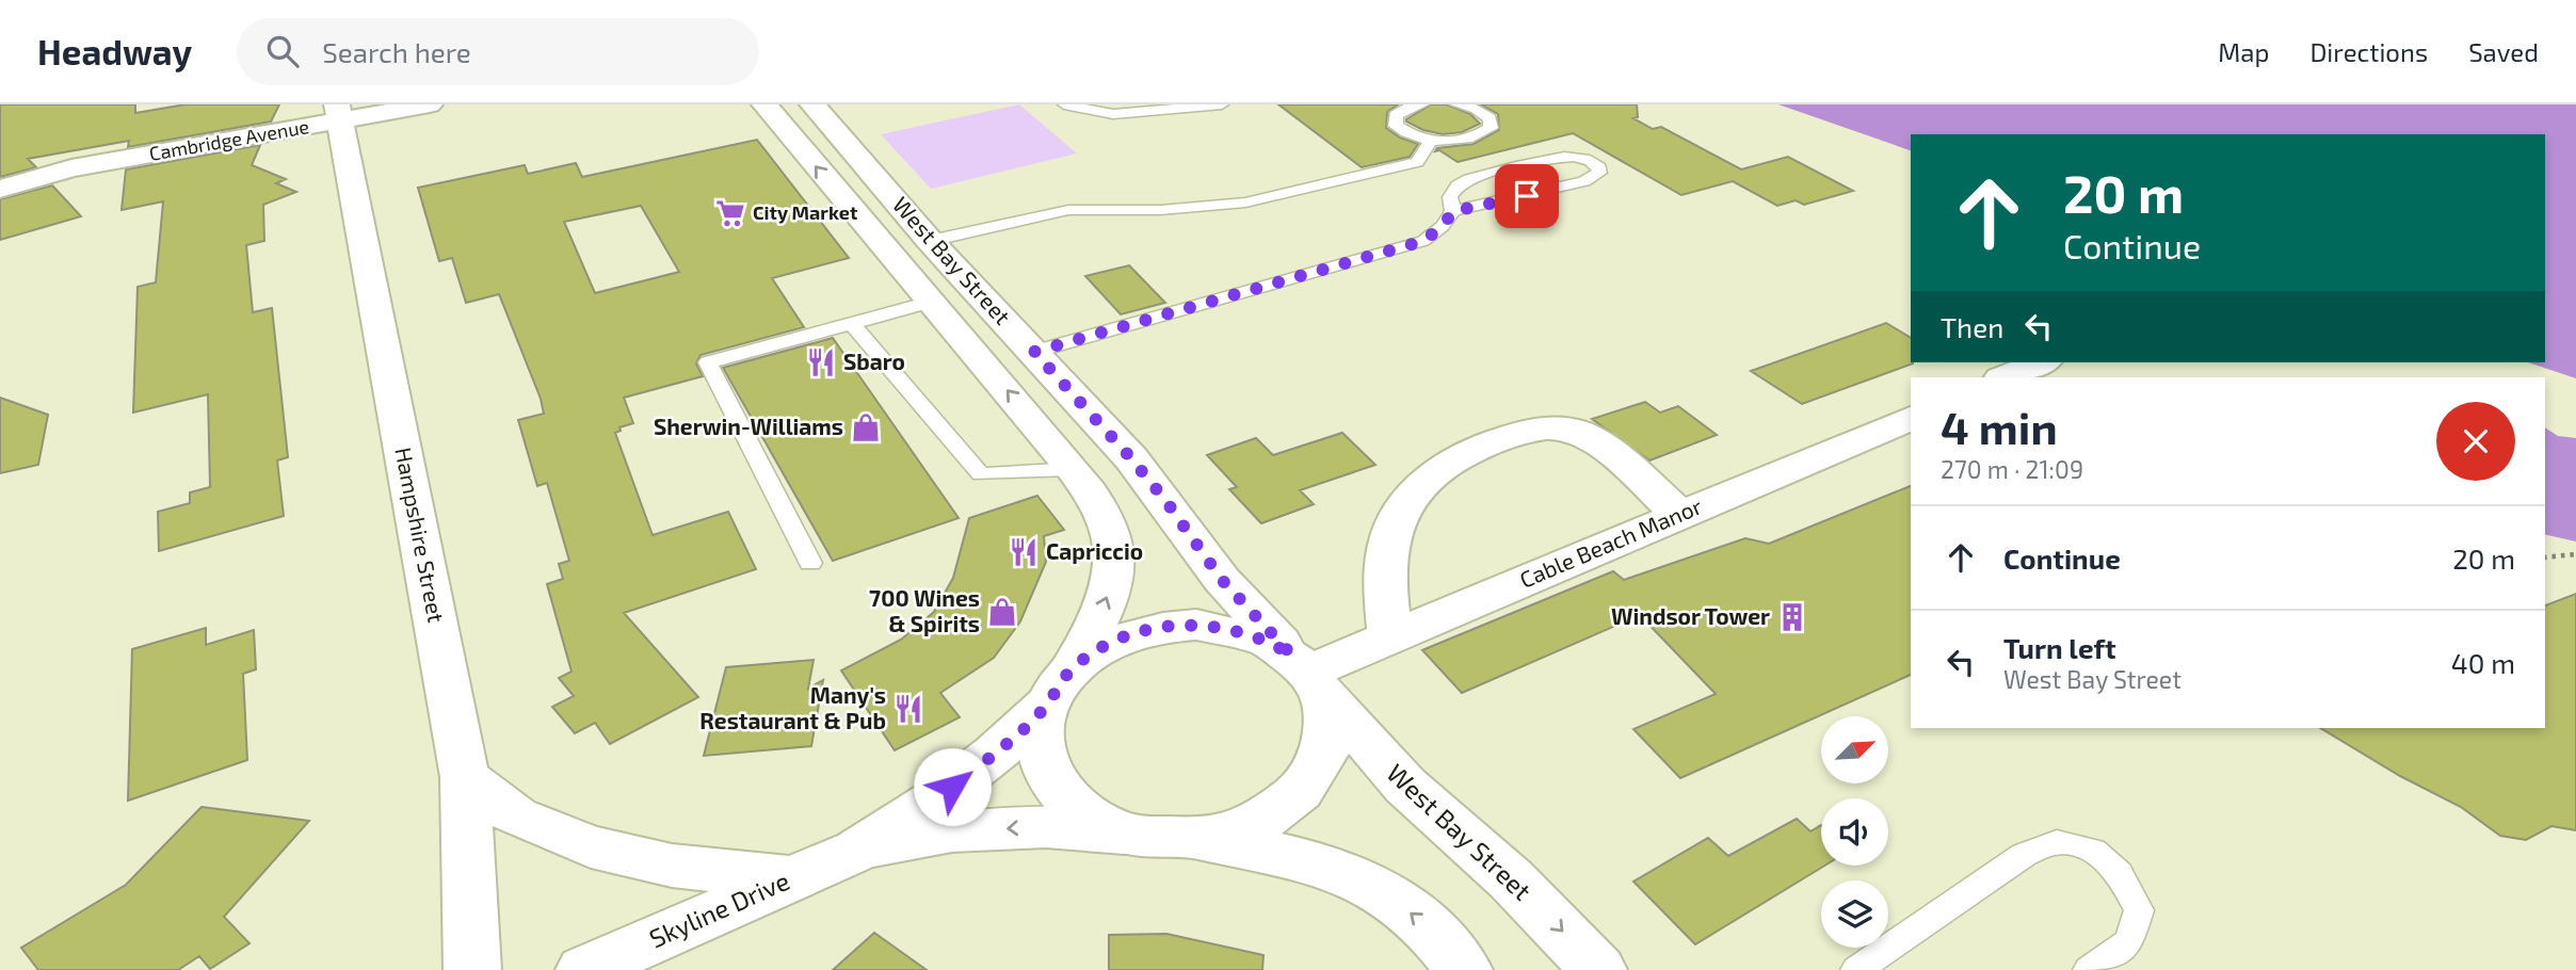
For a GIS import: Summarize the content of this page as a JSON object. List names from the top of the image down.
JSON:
{
  "streets": {
    "street": [
      "Cambridge Avenue",
      "West Bay Street",
      "Hampshire Street",
      "Cable Beach Manor",
      "Skyline Drive"
    ]
  },
  "crossings": [
    ["Cambridge Avenue", "Hampshire Street"],
    ["West Bay Street", "Cable Beach Manor"],
    ["West Bay Street", "Skyline Drive"],
    ["Cable Beach Manor", "Skyline Drive"]
  ],
  "places": {
    "supermarket": ["City Market"],
    "restaurant": ["Sbaro", "Capriccio", "Many's Restaurant & Pub"],
    "shop": ["Sherwin-Williams", "700 Wines & Spirits"],
    "building": ["Windsor Tower"]
  },
  "north": "top right",
  "page": {
    "header": "Headway",
    "search": "Search here",
    "nav": ["Map", "Directions", "Saved"],
    "turn": ["20 m", "Continue"],
    "then": "Then",
    "heading": ["4 min", "270 m · 21:09"],
    "list": [
      {
        "name": "Continue",
        "value": "20 m"
      },
      {
        "name": "Turn left",
        "note": "West Bay Street",
        "value": "40 m"
      }
    ]
  }
}
